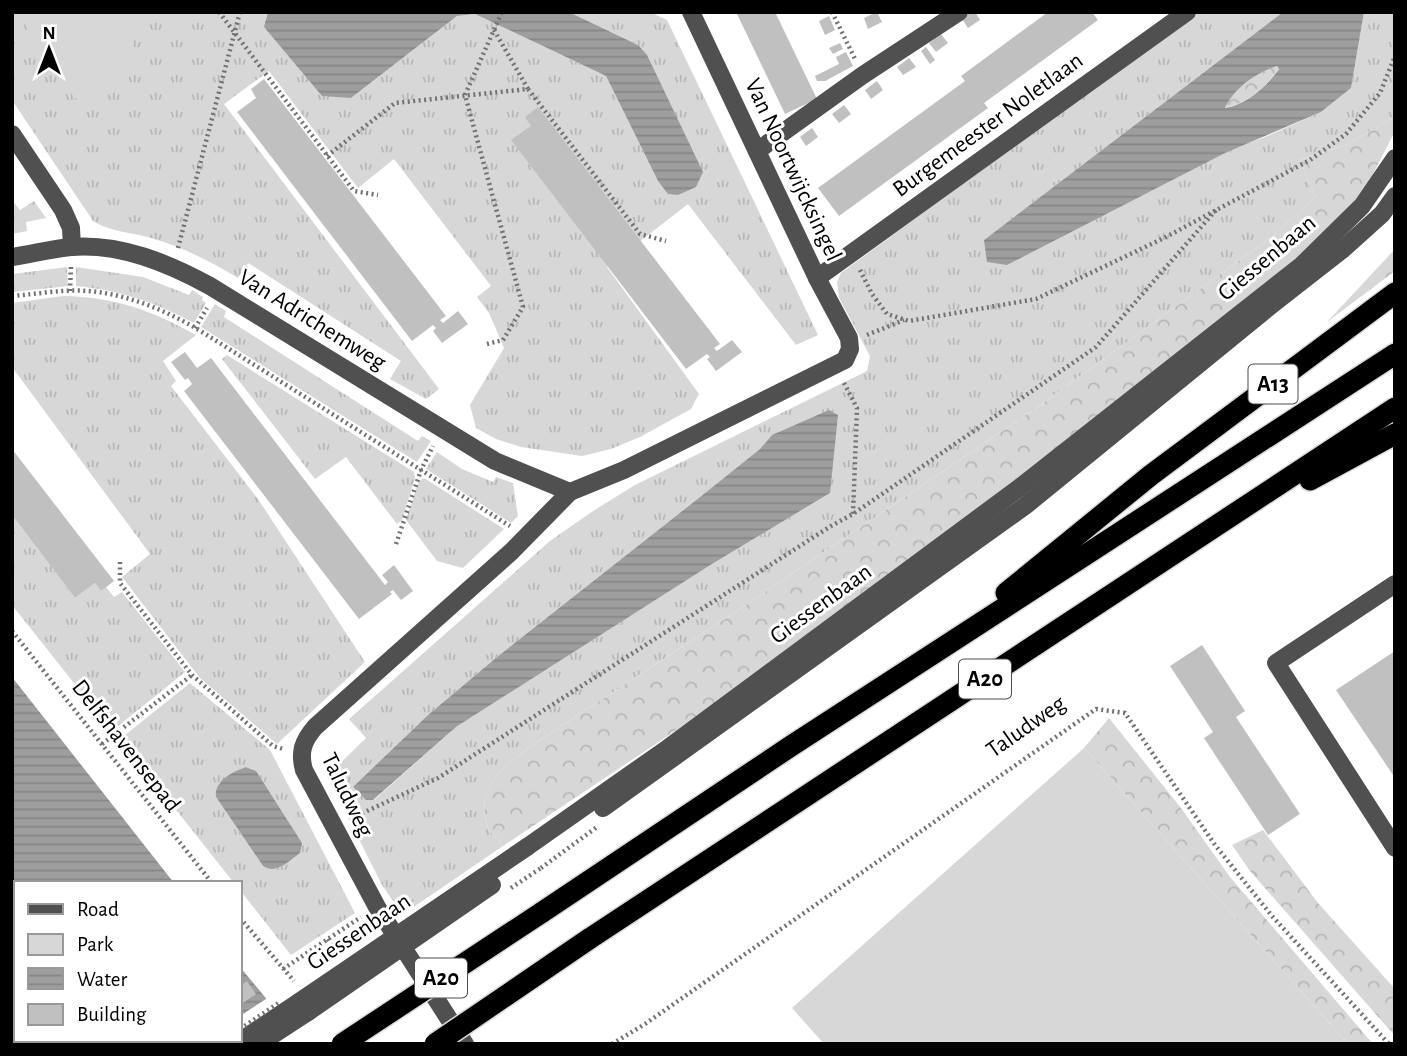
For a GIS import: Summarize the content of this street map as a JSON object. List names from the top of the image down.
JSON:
{
  "streets": {
    "highway": ["A13", "A20"],
    "street": [
      "Burgemeester Noletlaan",
      "Van Noortwijcksingel",
      "Giessenbaan",
      "Van Adrichemweg",
      "Taludweg"
    ],
    "path": ["Delfshavensepad"]
  },
  "crossings": [
    ["Burgemeester Noletlaan", "Van Noortwijcksingel"],
    ["A13", "A20"]
  ],
  "legend": [
    "Road",
    "Park",
    "Water",
    "Building"
  ],
  "north": "top"
}
